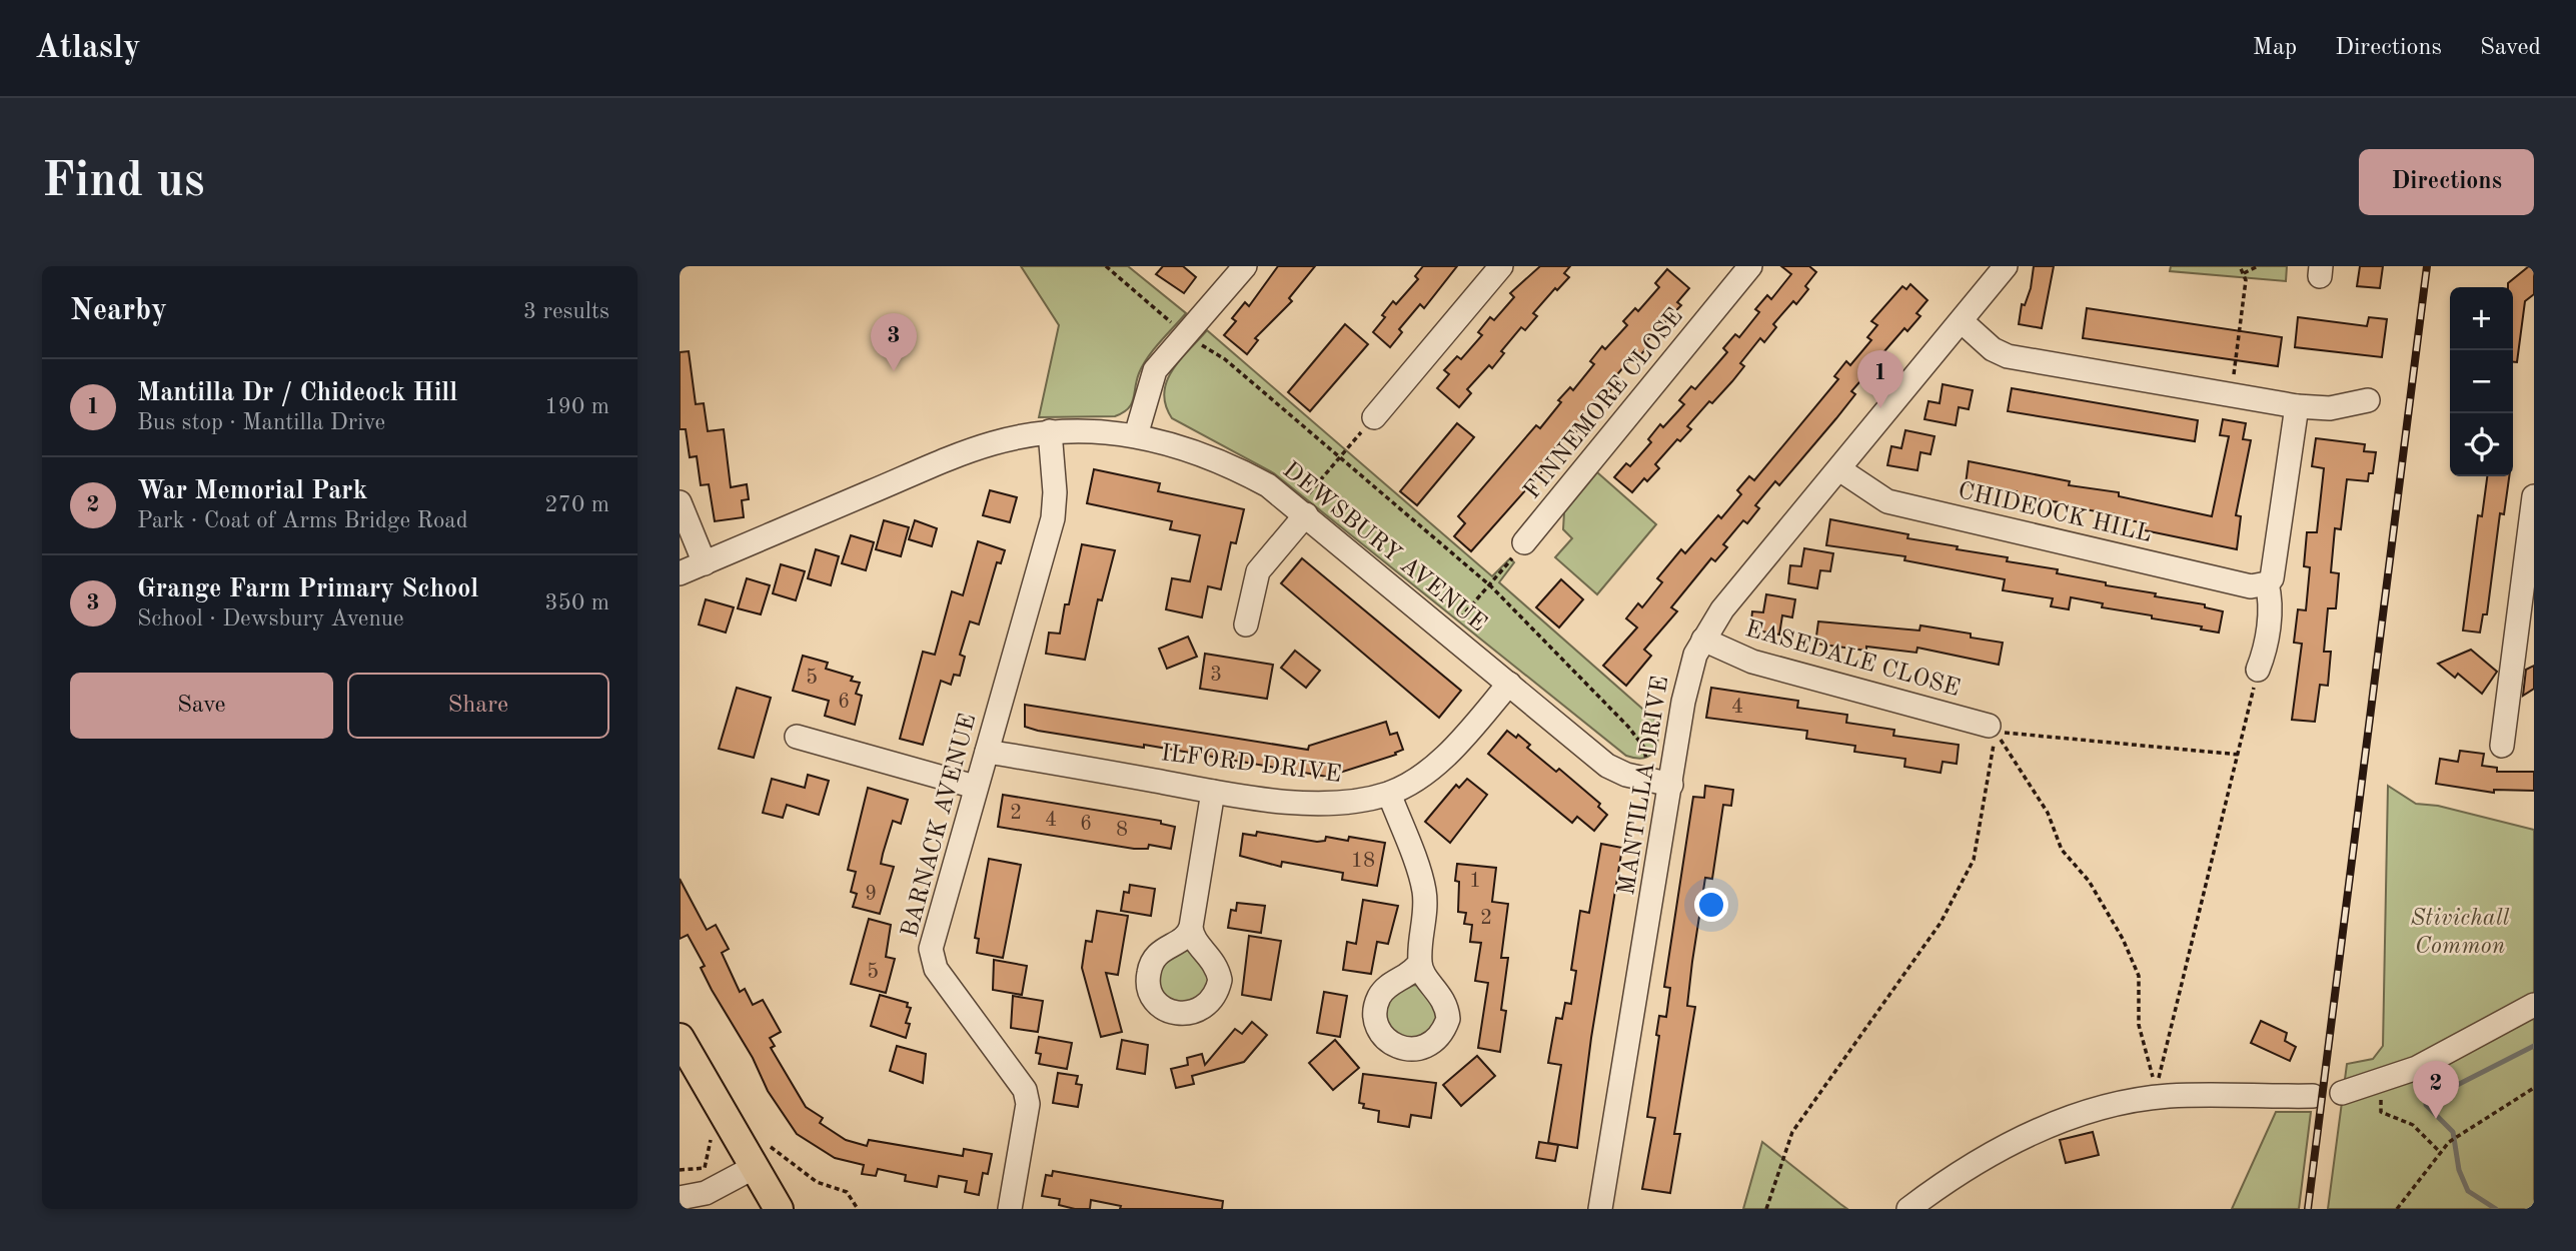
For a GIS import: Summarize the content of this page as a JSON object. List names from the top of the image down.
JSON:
{
  "streets": {
    "street": [
      "FINNEMORE CLOSE",
      "CHIDEOCK HILL",
      "DEWSBURY AVENUE",
      "EASEDALE CLOSE",
      "ILFORD DRIVE",
      "MANTILLA DRIVE",
      "BARNACK AVENUE"
    ]
  },
  "crossings": [
    ["CHIDEOCK HILL", "MANTILLA DRIVE"],
    ["DEWSBURY AVENUE", "ILFORD DRIVE"],
    ["DEWSBURY AVENUE", "MANTILLA DRIVE"],
    ["DEWSBURY AVENUE", "BARNACK AVENUE"],
    ["EASEDALE CLOSE", "MANTILLA DRIVE"],
    ["ILFORD DRIVE", "BARNACK AVENUE"]
  ],
  "parks": ["Stivichall Common"],
  "house_numbers": [
    "3",
    "5",
    "6",
    "4",
    "2",
    "4",
    "6",
    "8",
    "18",
    "1",
    "9",
    "2",
    "5"
  ],
  "page": {
    "header": "Atlasly",
    "nav": ["Map", "Directions", "Saved"],
    "buttons": [
      "Directions",
      ["Save", "Share"]
    ],
    "title": "Find us",
    "heading": ["Nearby", "3 results"],
    "map_buttons": ["+", "−"],
    "pins": ["3", "1", "2"],
    "list": [
      {
        "mark": "1",
        "name": "Mantilla Dr / Chideock Hill",
        "note": "Bus stop · Mantilla Drive",
        "value": "190 m"
      },
      {
        "mark": "2",
        "name": "War Memorial Park",
        "note": "Park · Coat of Arms Bridge Road",
        "value": "270 m"
      },
      {
        "mark": "3",
        "name": "Grange Farm Primary School",
        "note": "School · Dewsbury Avenue",
        "value": "350 m"
      }
    ]
  }
}
